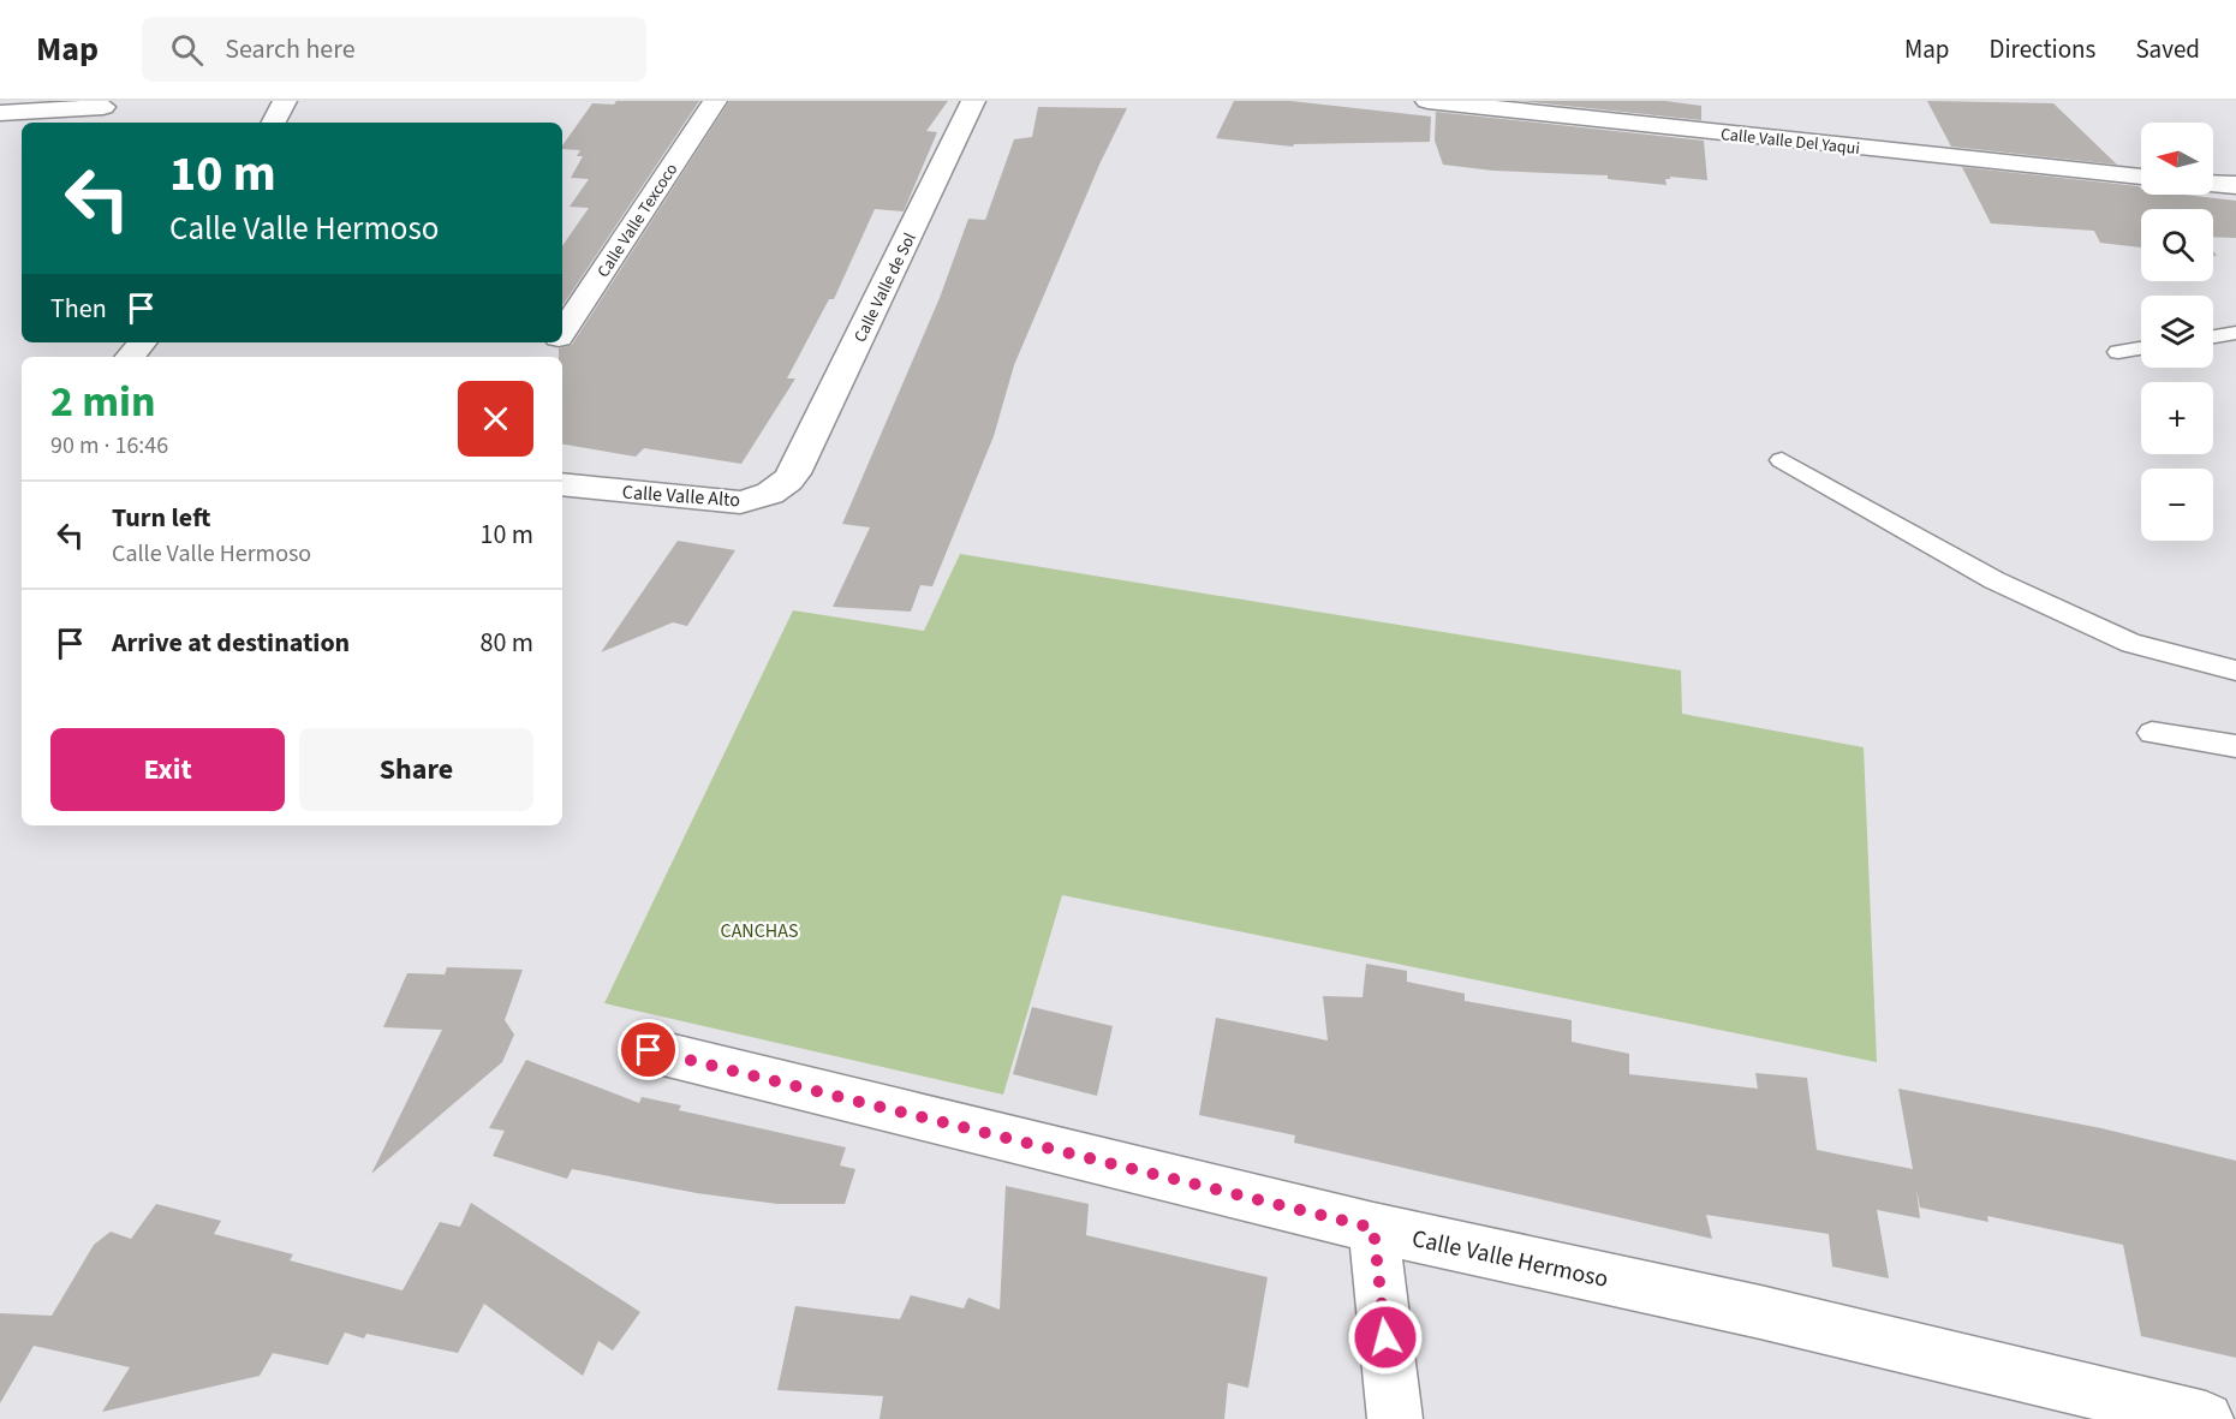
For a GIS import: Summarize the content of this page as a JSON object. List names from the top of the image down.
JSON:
{
  "streets": {
    "street": [
      "Calle Valle Del Yaqui",
      "Calle Valle Texcoco",
      "Calle Valle de Sol",
      "Calle Valle Alto",
      "Calle Valle Hermoso"
    ]
  },
  "crossings": [
    ["Calle Valle de Sol", "Calle Valle Alto"]
  ],
  "parks": ["CANCHAS"],
  "north": "left",
  "page": {
    "header": "Map",
    "search": "Search here",
    "nav": ["Map", "Directions", "Saved"],
    "map_buttons": ["+", "−"],
    "turn": ["10 m", "Calle Valle Hermoso"],
    "then": "Then",
    "heading": ["2 min", "90 m · 16:46"],
    "list": [
      {
        "name": "Turn left",
        "note": "Calle Valle Hermoso",
        "value": "10 m"
      },
      {
        "name": "Arrive at destination",
        "value": "80 m"
      }
    ],
    "buttons": ["Exit", "Share"]
  }
}
